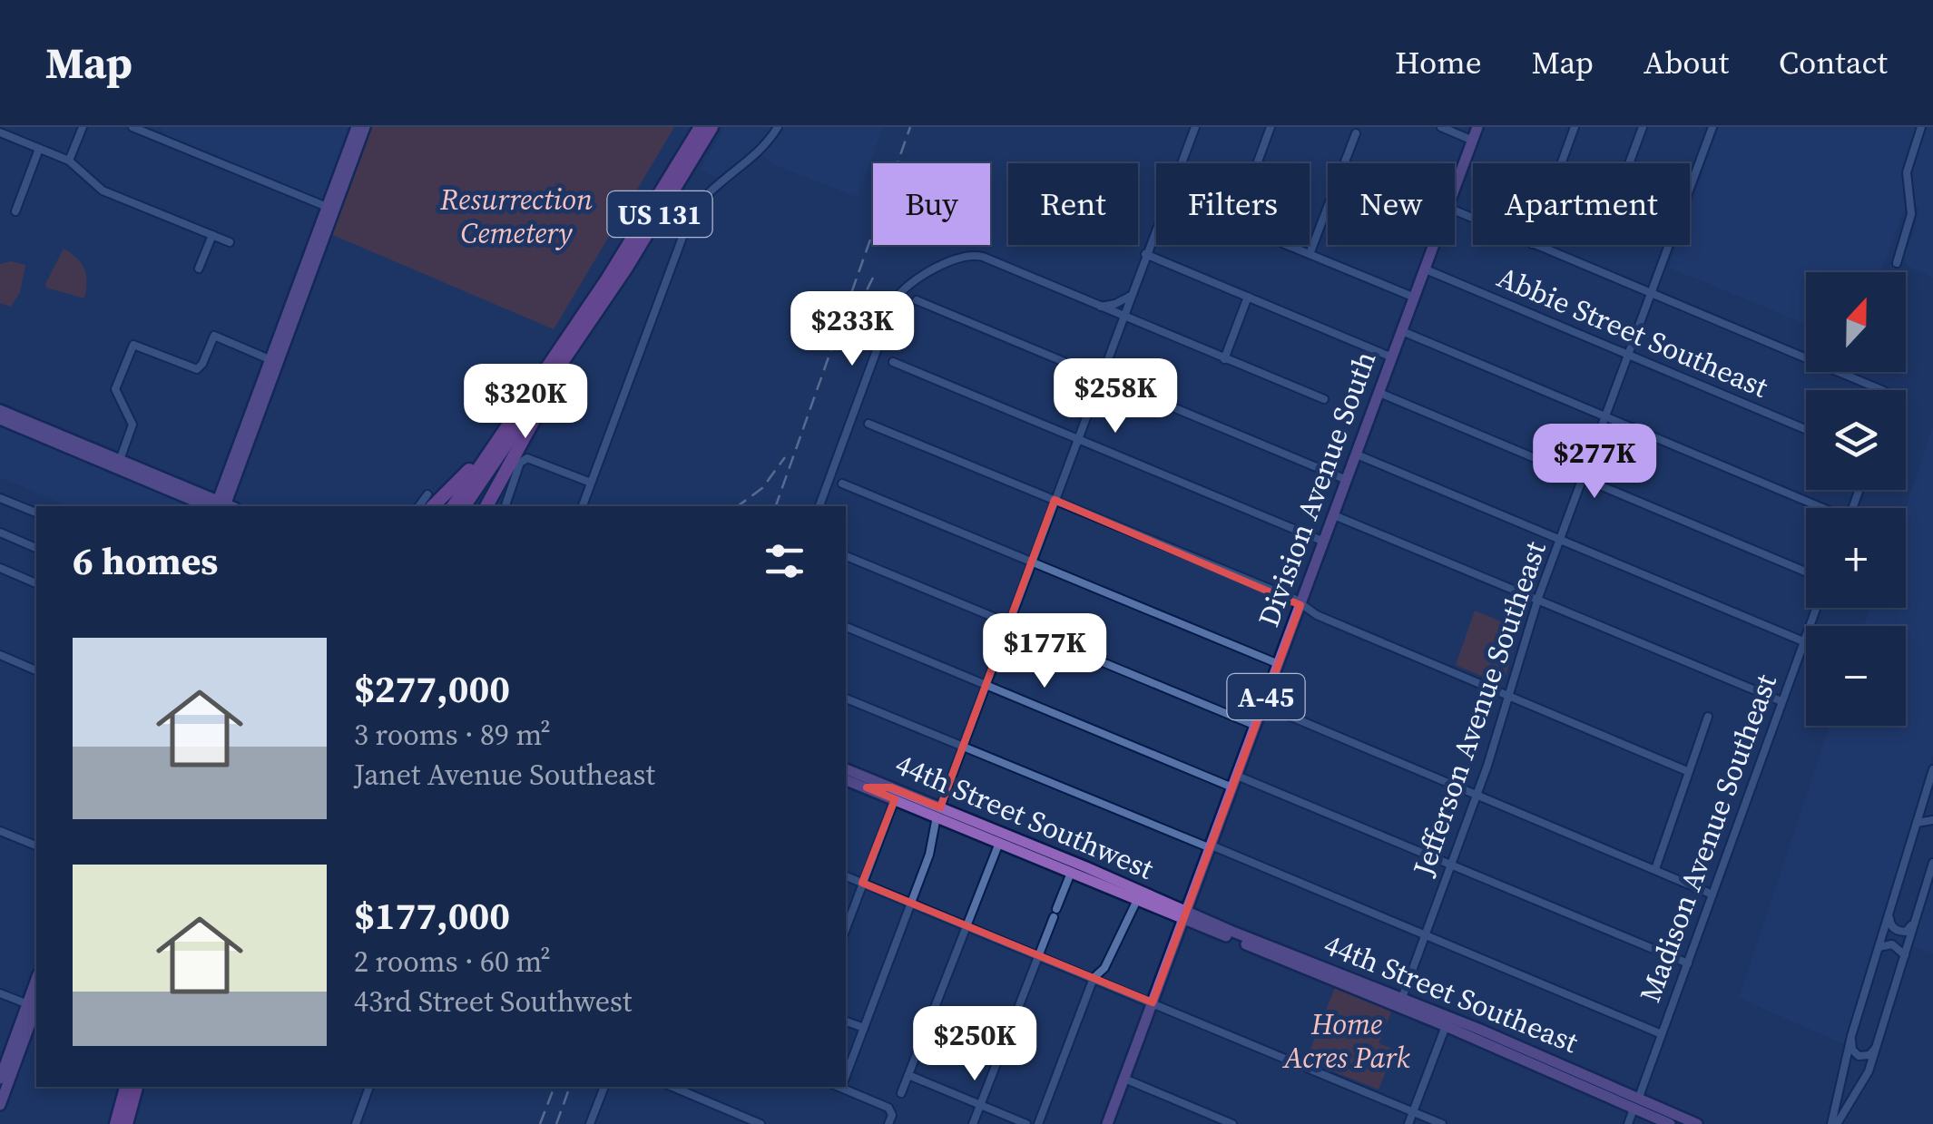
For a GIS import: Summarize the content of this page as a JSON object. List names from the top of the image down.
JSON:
{
  "streets": {
    "highway": ["US 131"],
    "main road": [
      "Division Avenue South",
      "A-45",
      "44th Street Southwest",
      "44th Street Southeast"
    ],
    "street": ["Abbie Street Southeast", "Jefferson Avenue Southeast", "Madison Avenue Southeast"]
  },
  "crossings": [
    ["Abbie Street Southeast", "Division Avenue South"],
    ["Abbie Street Southeast", "Jefferson Avenue Southeast"],
    ["Division Avenue South", "44th Street Southwest"],
    ["Division Avenue South", "44th Street Southeast"],
    ["Jefferson Avenue Southeast", "44th Street Southeast"],
    ["44th Street Southwest", "44th Street Southeast"],
    ["Madison Avenue Southeast", "44th Street Southeast"]
  ],
  "parks": ["Resurrection Cemetery", "Home Acres Park"],
  "north": "top",
  "page": {
    "header": "Map",
    "nav": [
      "Home",
      "Map",
      "About",
      "Contact"
    ],
    "chip": [
      "Buy",
      "Rent",
      "Filters",
      "New",
      "Apartment"
    ],
    "map_buttons": ["+", "−"],
    "price": [
      "$233K",
      "$258K",
      "$320K",
      "$277K",
      "$177K",
      "$250K"
    ],
    "heading": "6 homes",
    "list": [
      {
        "name": "$277,000",
        "note": "3 rooms · 89 m² · Janet Avenue Southeast"
      },
      {
        "name": "$177,000",
        "note": "2 rooms · 60 m² · 43rd Street Southwest"
      }
    ]
  }
}
